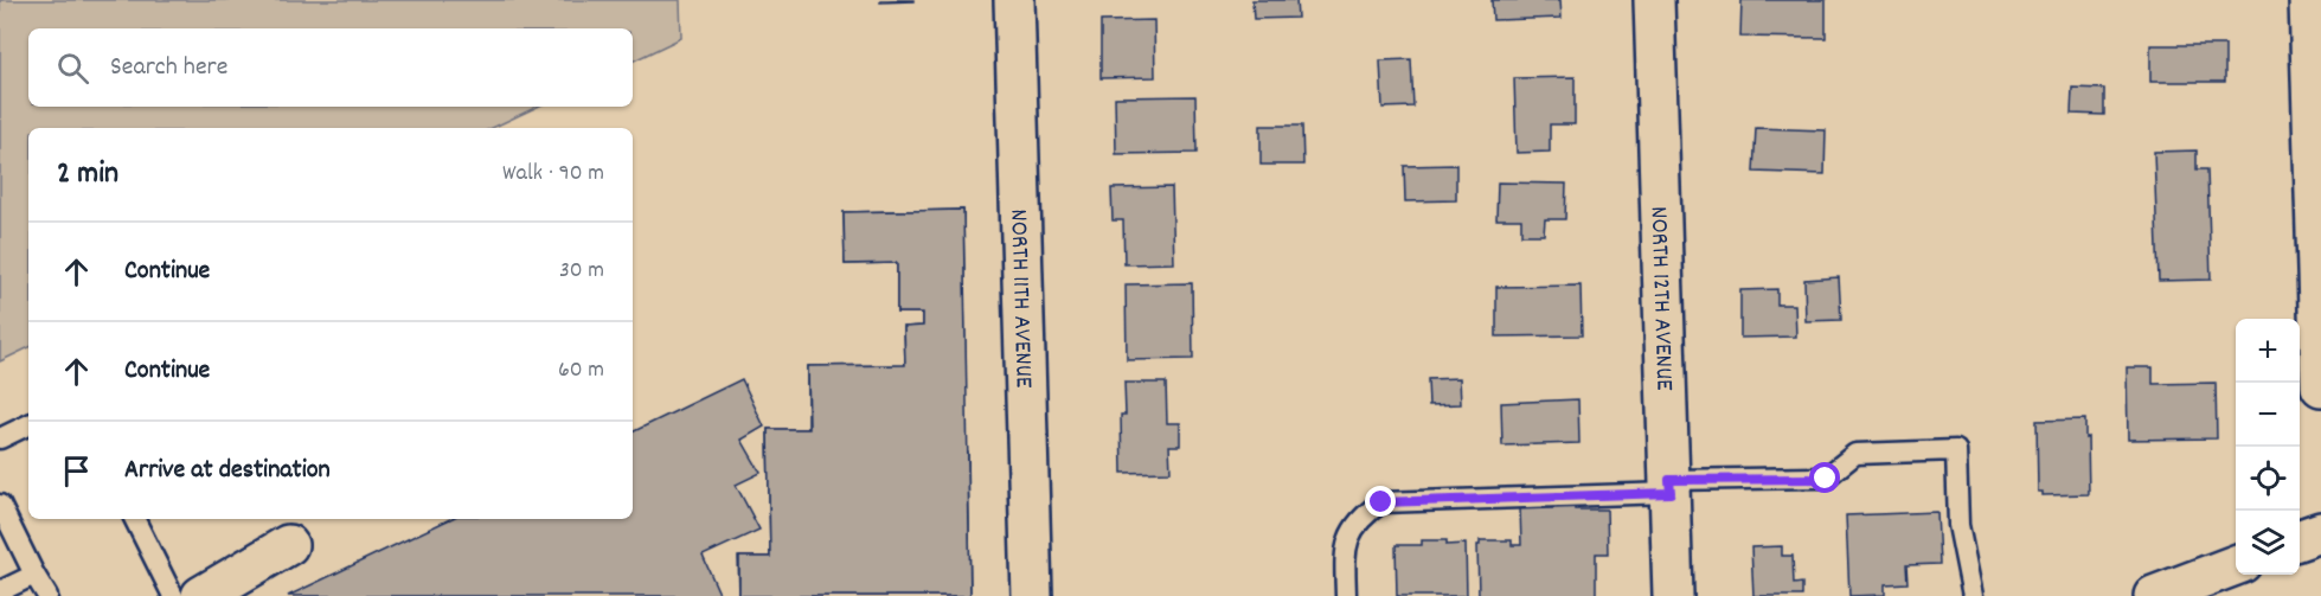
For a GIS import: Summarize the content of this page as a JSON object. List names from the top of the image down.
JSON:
{
  "streets": {
    "street": ["NORTH 11TH AVENUE", "NORTH 12TH AVENUE"]
  },
  "page": {
    "search": "Search here",
    "heading": ["2 min", "Walk · 90 m"],
    "list": [
      ["Continue", "30 m"],
      ["Continue", "60 m"],
      "Arrive at destination"
    ],
    "map_buttons": ["+", "−"]
  }
}
